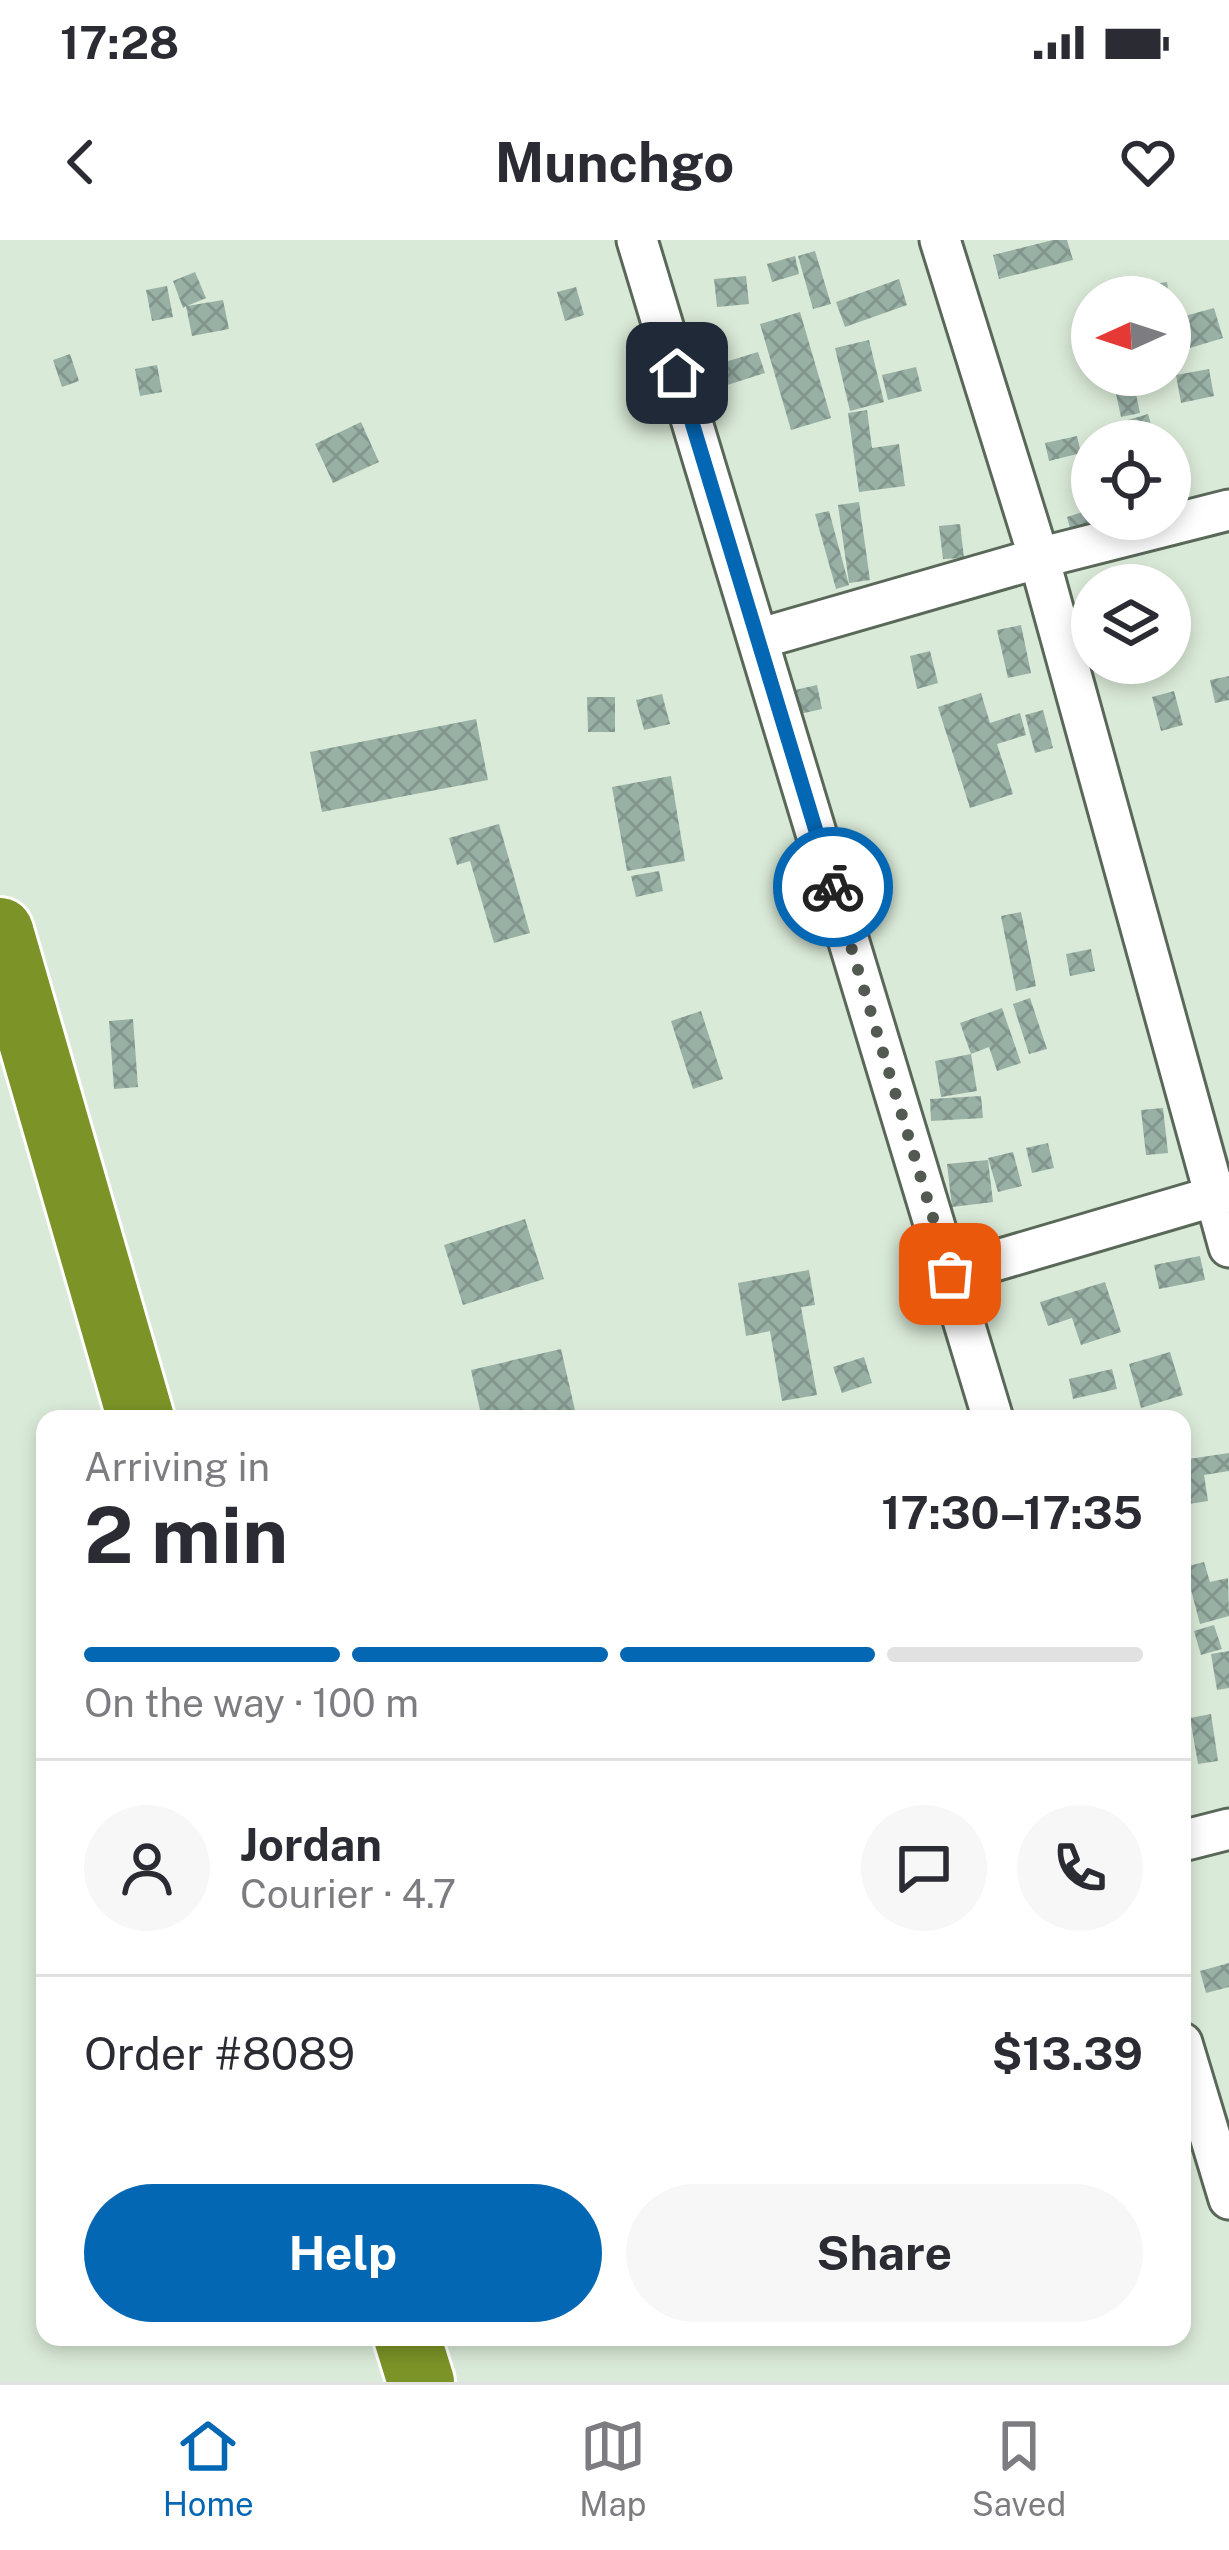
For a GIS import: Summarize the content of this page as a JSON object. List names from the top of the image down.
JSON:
{
  "north": "left",
  "page": {
    "status": "17:28",
    "header": "Munchgo",
    "heading": ["2 min", "Arriving in", "17:30–17:35"],
    "panel": [
      "Jordan",
      "Courier · 4.7",
      "Order #8089",
      "$13.39"
    ],
    "bar": "On the way · 100 m",
    "buttons": ["Help", "Share"],
    "tabs": ["Home", "Map", "Saved"]
  }
}
